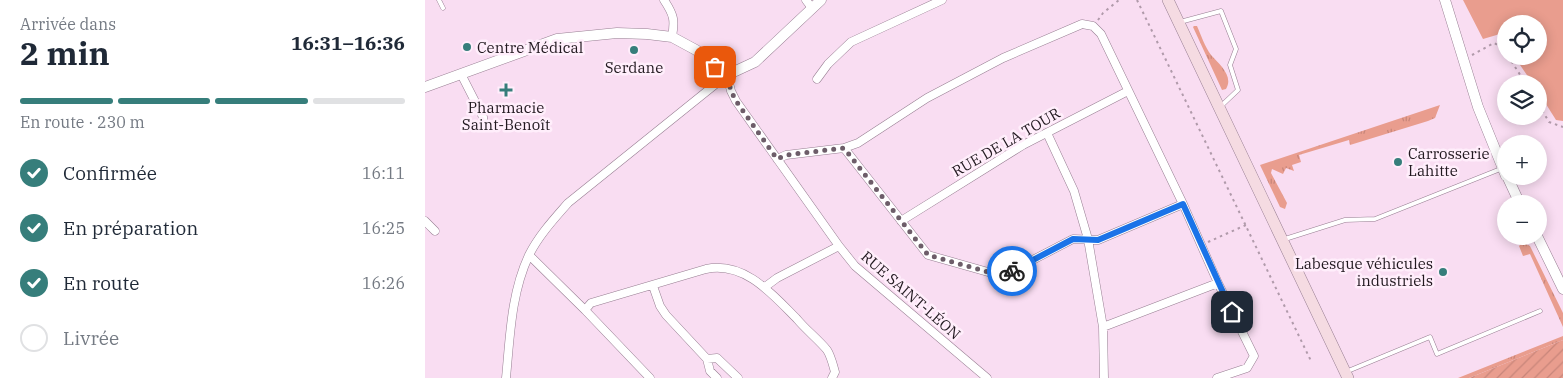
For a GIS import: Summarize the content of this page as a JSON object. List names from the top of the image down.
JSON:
{
  "streets": {
    "street": ["RUE DE LA TOUR", "RUE SAINT-LÉON"]
  },
  "places": {
    "other": [
      "Centre Médical",
      "Serdane",
      "Carrosserie Lahitte",
      "Labesque véhicules industriels"
    ],
    "health": ["Pharmacie Saint-Benoît"]
  },
  "page": {
    "heading": ["2 min", "Arrivée dans", "16:31–16:36"],
    "map_buttons": ["+", "−"],
    "bar": "En route · 230 m",
    "list": [
      ["Confirmée", "16:11"],
      ["En préparation", "16:25"],
      ["En route", "16:26"],
      "Livrée"
    ]
  }
}
